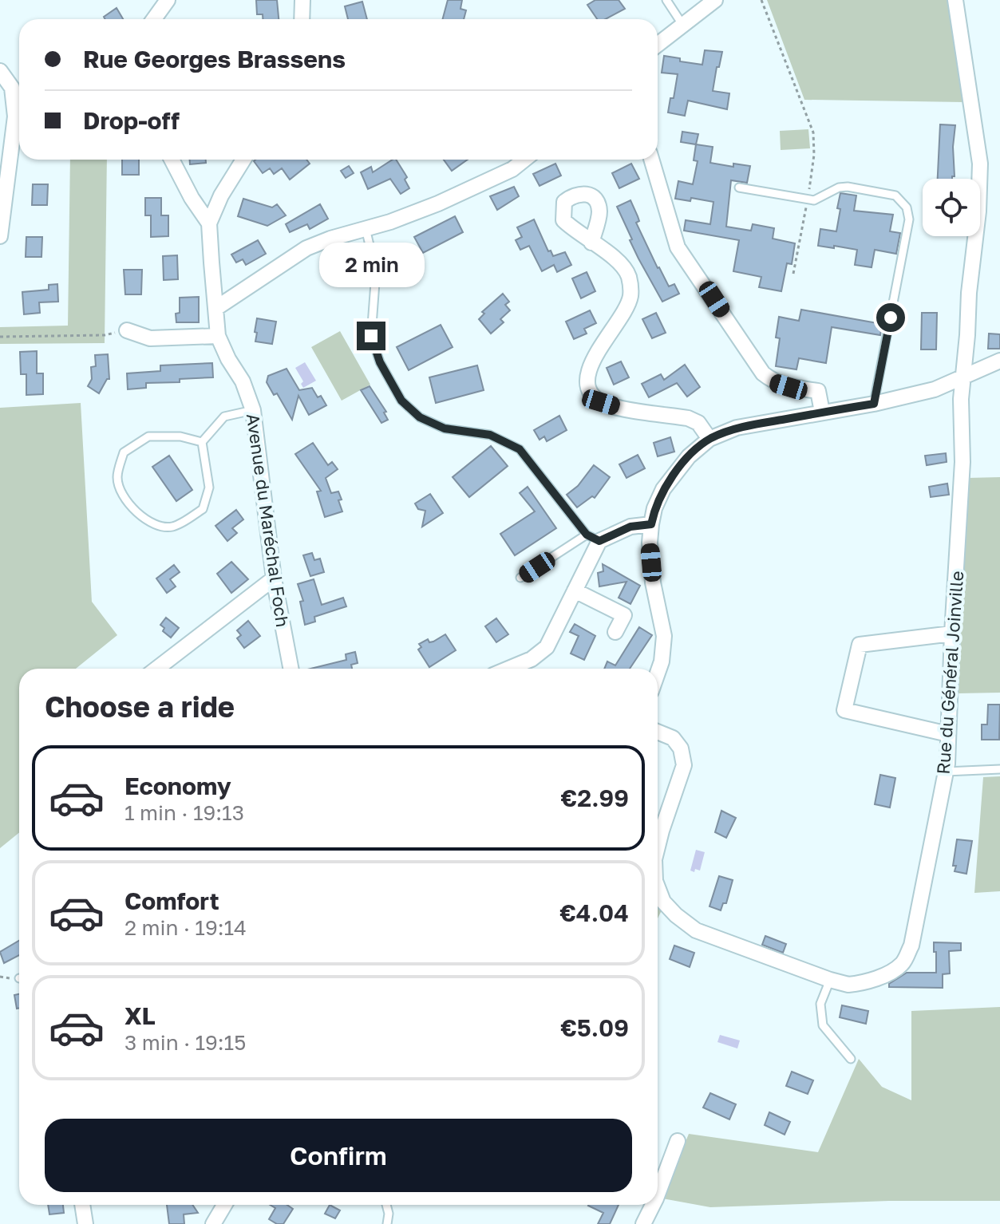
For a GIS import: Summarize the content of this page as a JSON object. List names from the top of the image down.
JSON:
{
  "streets": {
    "street": ["Avenue du Maréchal Foch", "Rue du Général Joinville"]
  },
  "page": {
    "banner": ["Rue Georges Brassens", "Drop-off"],
    "bubble": "2 min",
    "heading": "Choose a ride",
    "list": [
      {
        "name": "Economy",
        "note": "1 min · 19:13",
        "value": "€2.99"
      },
      {
        "name": "Comfort",
        "note": "2 min · 19:14",
        "value": "€4.04"
      },
      {
        "name": "XL",
        "note": "3 min · 19:15",
        "value": "€5.09"
      }
    ],
    "buttons": "Confirm"
  }
}
